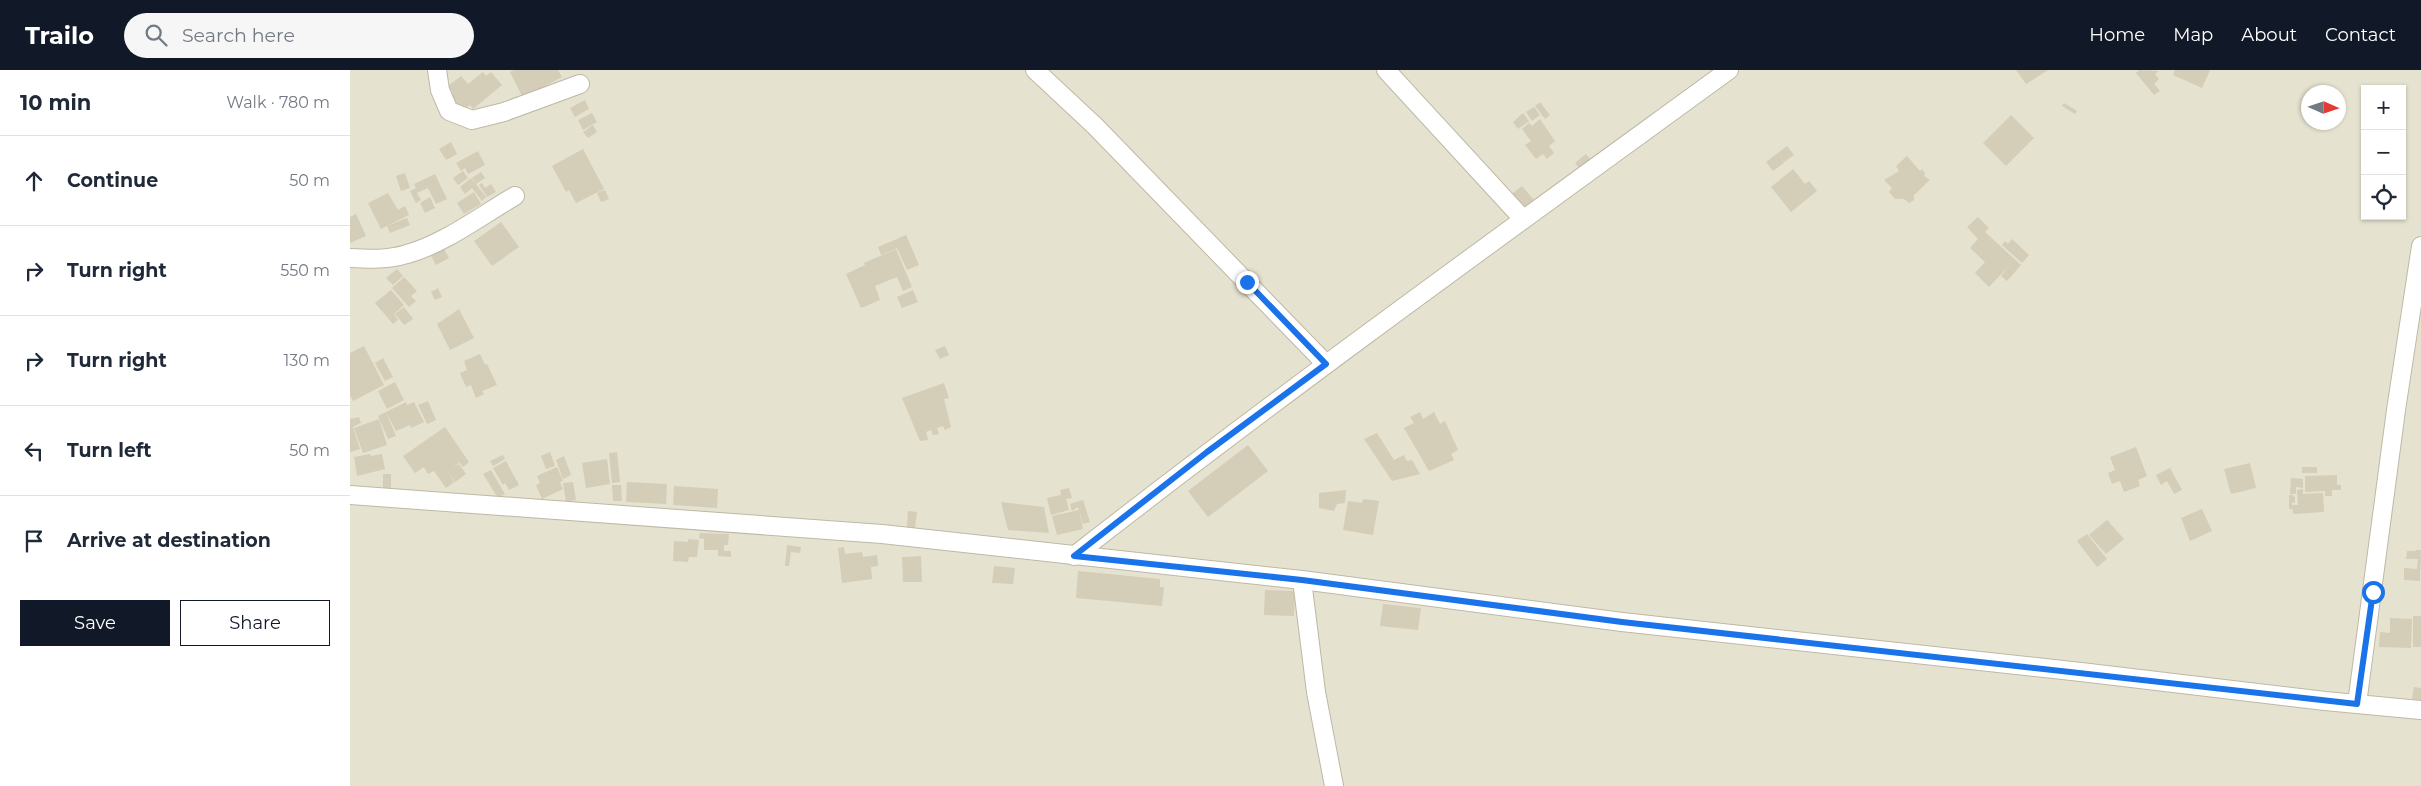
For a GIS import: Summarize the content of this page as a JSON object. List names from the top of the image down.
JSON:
{
  "north": "right",
  "page": {
    "header": "Trailo",
    "search": "Search here",
    "nav": [
      "Home",
      "Map",
      "About",
      "Contact"
    ],
    "heading": ["10 min", "Walk · 780 m"],
    "map_buttons": ["+", "−"],
    "list": [
      ["Continue", "50 m"],
      ["Turn right", "550 m"],
      ["Turn right", "130 m"],
      ["Turn left", "50 m"],
      "Arrive at destination"
    ],
    "buttons": ["Save", "Share"]
  }
}
